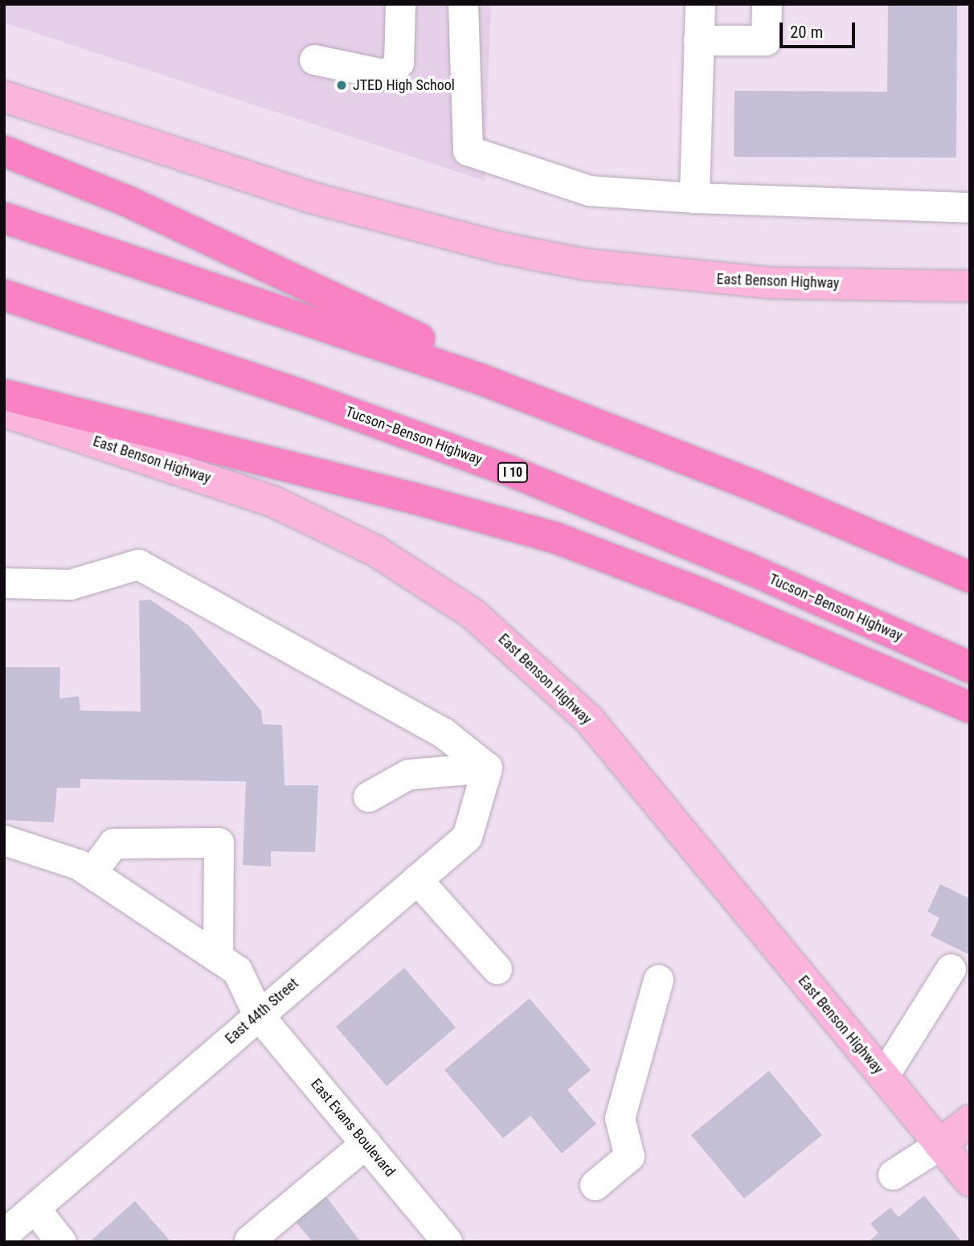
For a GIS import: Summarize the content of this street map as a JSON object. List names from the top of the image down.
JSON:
{
  "streets": {
    "highway": ["Tucson–Benson Highway", "I 10"],
    "main road": ["East Benson Highway"],
    "street": ["East 44th Street", "East Evans Boulevard"]
  },
  "crossings": [
    ["East 44th Street", "East Evans Boulevard"]
  ],
  "places": ["JTED High School"],
  "scale_bar": "20 m"
}
